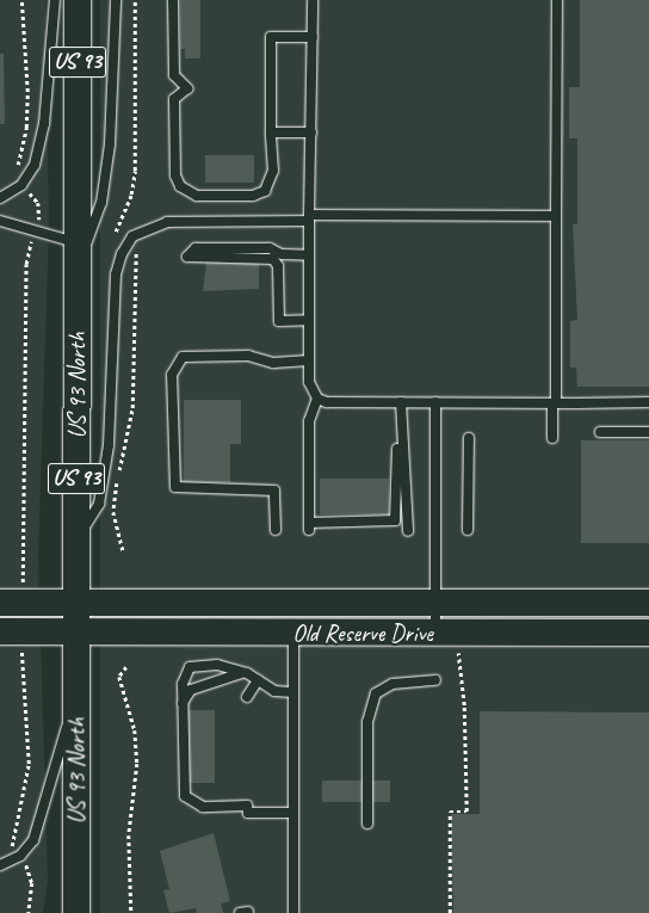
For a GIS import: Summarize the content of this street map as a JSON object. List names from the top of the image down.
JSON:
{
  "streets": {
    "main road": ["US 93", "US 93 North", "Old Reserve Drive"]
  },
  "crossings": [
    ["US 93 North", "Old Reserve Drive"]
  ]
}
